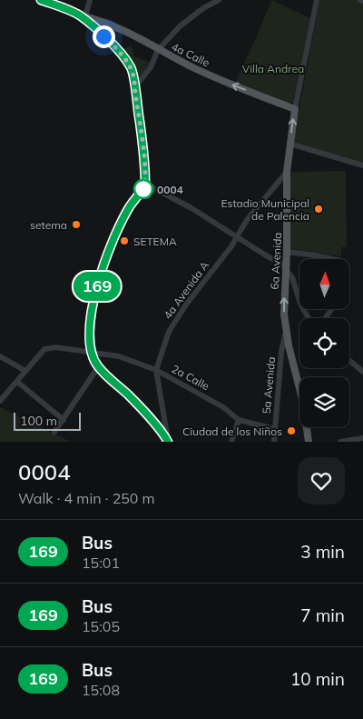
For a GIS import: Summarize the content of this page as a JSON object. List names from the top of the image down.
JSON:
{
  "streets": {
    "main road": ["4a Calle", "6a Avenida"],
    "street": ["4a Avenida A", "2a Calle", "5a Avenida"]
  },
  "crossings": [
    ["4a Calle", "6a Avenida"],
    ["6a Avenida", "4a Avenida A"],
    ["6a Avenida", "5a Avenida"],
    ["4a Avenida A", "2a Calle"],
    ["2a Calle", "5a Avenida"]
  ],
  "one_way": ["4a Calle"],
  "parks": ["Villa Andrea"],
  "places": [
    "0004",
    "Estadio Municipal de Palencia",
    "setema",
    "SETEMA",
    "Ciudad de los Niños"
  ],
  "lines": ["bus line 169"],
  "scale_bar": "100 m",
  "north": "top",
  "page": {
    "on_map": "169",
    "scale": "100 m",
    "heading": ["0004", "Walk · 4 min · 250 m"],
    "list": [
      {
        "mark": "169",
        "name": "Bus",
        "note": "15:01",
        "value": "3 min"
      },
      {
        "mark": "169",
        "name": "Bus",
        "note": "15:05",
        "value": "7 min"
      },
      {
        "mark": "169",
        "name": "Bus",
        "note": "15:08",
        "value": "10 min"
      }
    ]
  }
}
